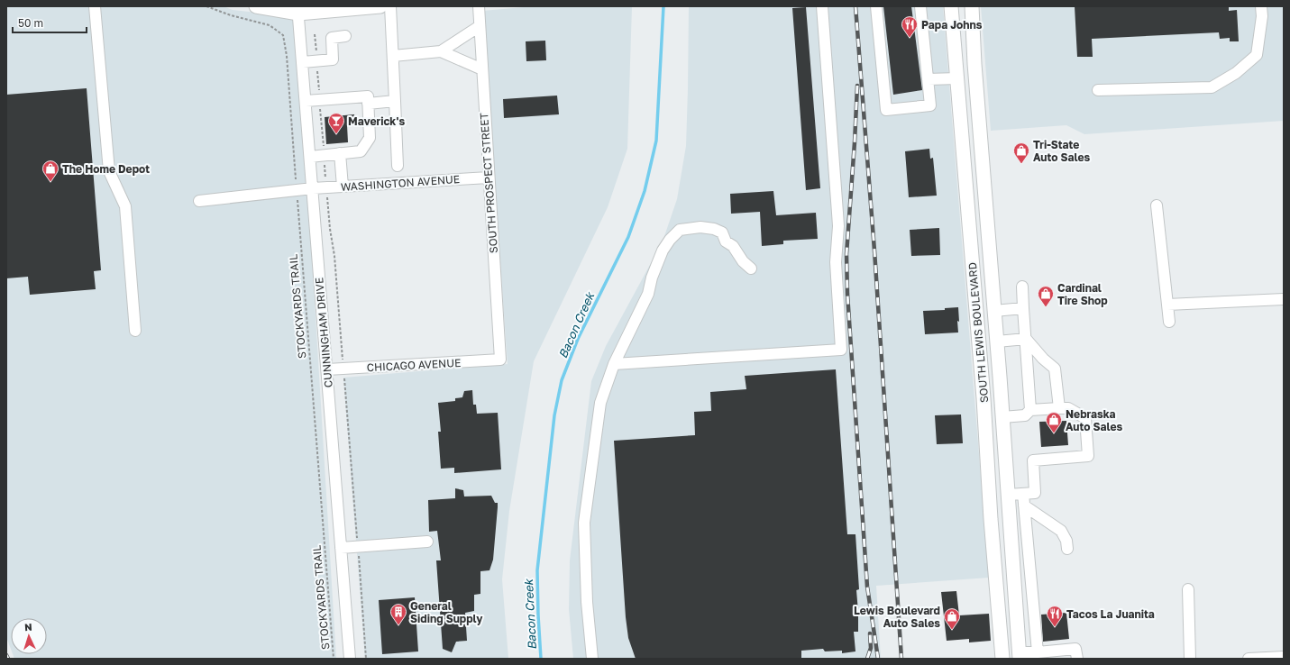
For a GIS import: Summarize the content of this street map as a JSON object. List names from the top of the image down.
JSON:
{
  "streets": {
    "main road": ["SOUTH LEWIS BOULEVARD"],
    "street": [
      "WASHINGTON AVENUE",
      "SOUTH PROSPECT STREET",
      "CUNNINGHAM DRIVE",
      "CHICAGO AVENUE"
    ],
    "path": ["STOCKYARDS TRAIL"]
  },
  "crossings": [
    ["WASHINGTON AVENUE", "SOUTH PROSPECT STREET"],
    ["WASHINGTON AVENUE", "STOCKYARDS TRAIL"],
    ["WASHINGTON AVENUE", "CUNNINGHAM DRIVE"],
    ["SOUTH PROSPECT STREET", "CHICAGO AVENUE"],
    ["CUNNINGHAM DRIVE", "CHICAGO AVENUE"]
  ],
  "water": ["Bacon Creek"],
  "places": {
    "restaurant": ["Papa Johns", "Tacos La Juanita"],
    "bar": ["Maverick's"],
    "shop": [
      "Tri-State Auto Sales",
      "The Home Depot",
      "Cardinal Tire Shop",
      "Nebraska Auto Sales",
      "Lewis Boulevard Auto Sales"
    ],
    "building": ["General Siding Supply"]
  },
  "scale_bar": "50 m",
  "north": "top"
}
